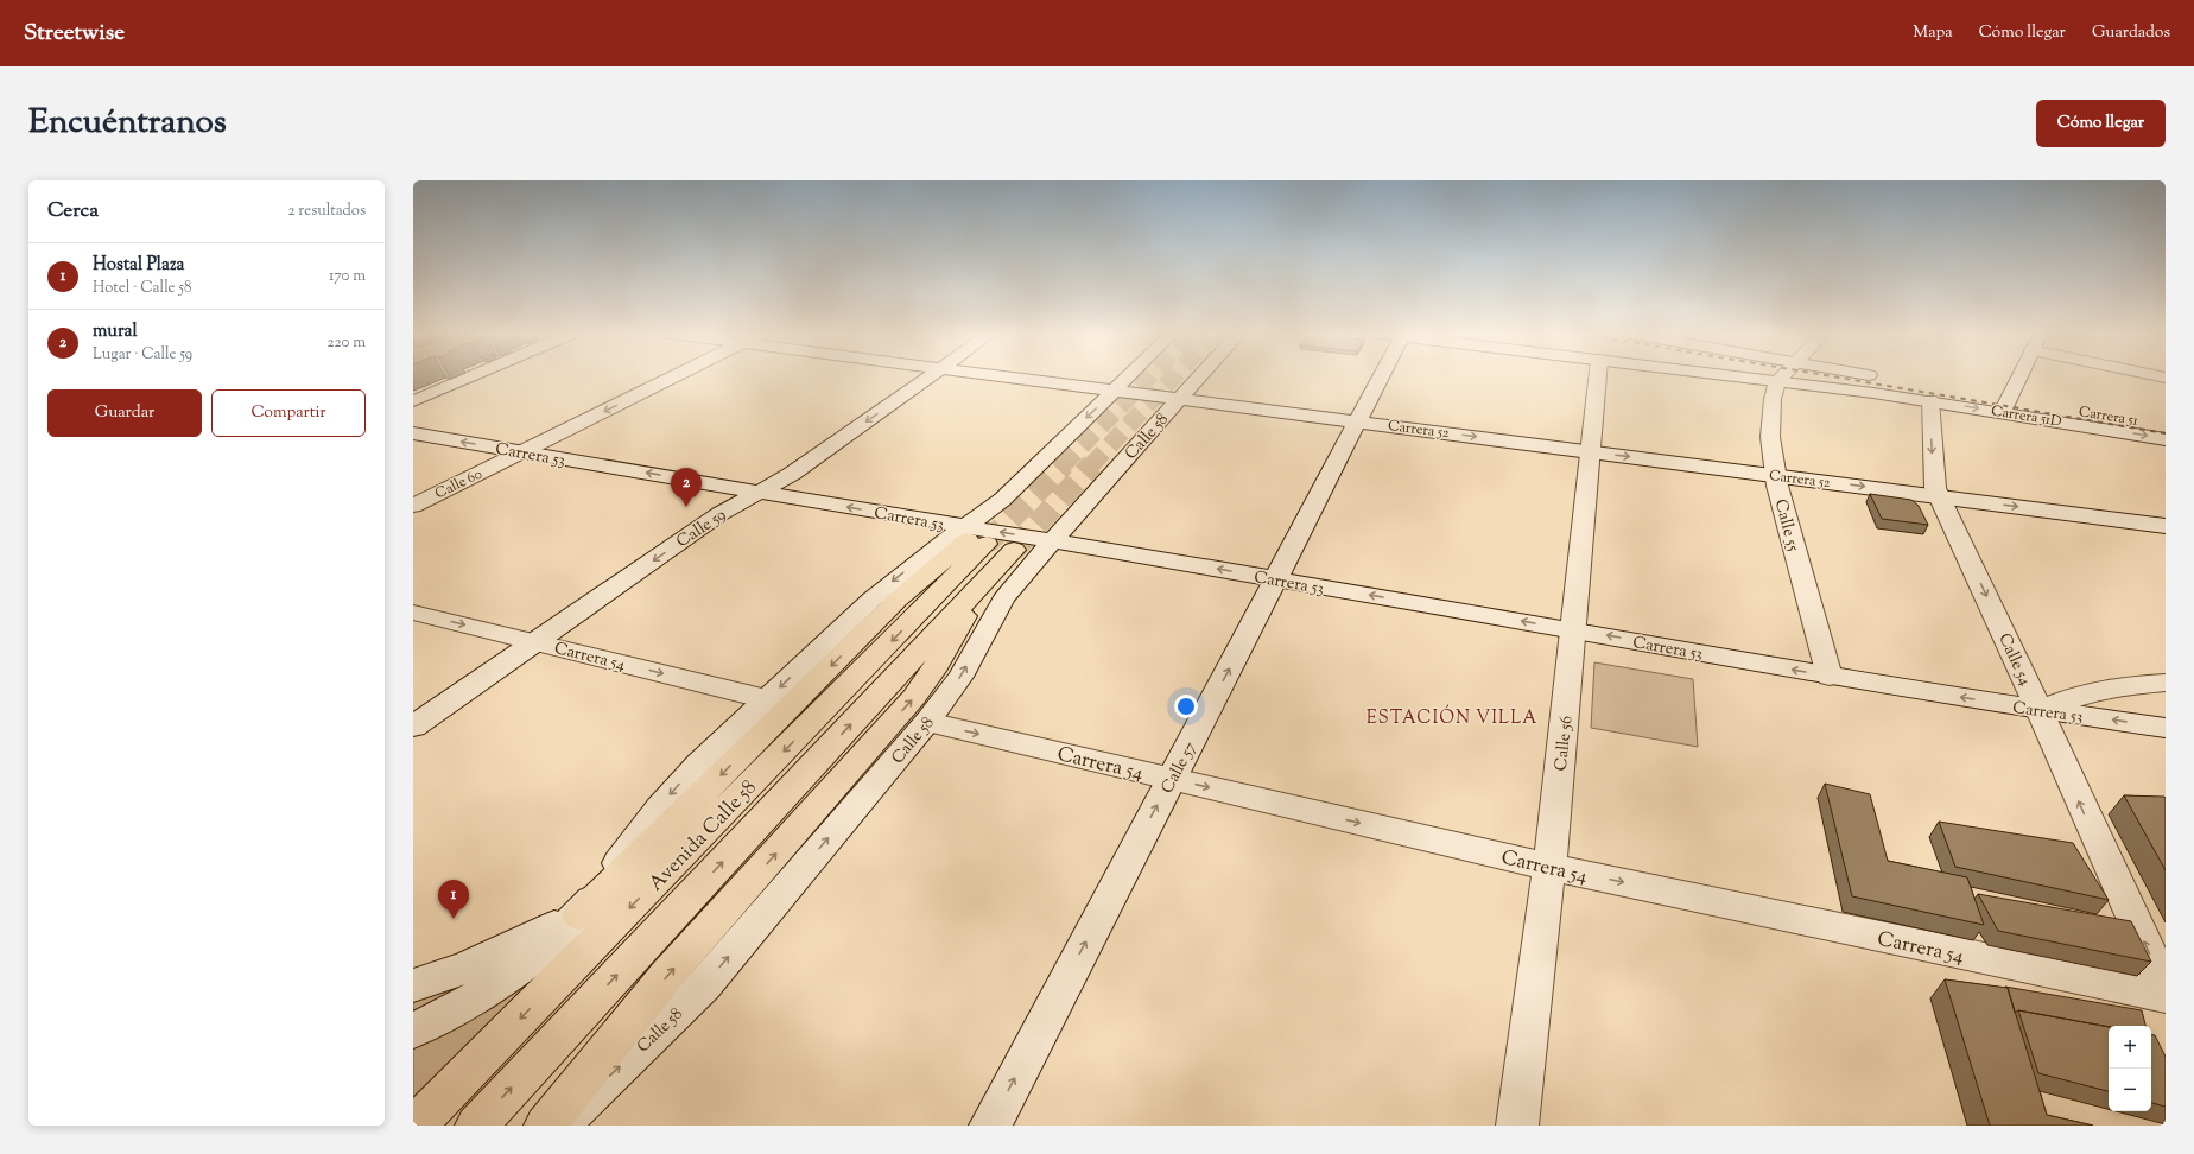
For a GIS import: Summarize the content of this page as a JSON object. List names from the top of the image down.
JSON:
{
  "streets": {
    "main road": ["Avenida Calle 58"],
    "street": [
      "Carrera 51D",
      "Carrera 51",
      "Carrera 52",
      "Calle 58",
      "Carrera 53",
      "Calle 60",
      "Calle 55",
      "Calle 59",
      "Carrera 54",
      "Calle 54",
      "Calle 56",
      "Calle 57"
    ]
  },
  "crossings": [
    ["Carrera 51D", "Carrera 51"],
    ["Carrera 51D", "Calle 55"],
    ["Carrera 51D", "Calle 54"],
    ["Carrera 52", "Calle 58"],
    ["Carrera 52", "Calle 55"],
    ["Carrera 52", "Calle 54"],
    ["Carrera 52", "Calle 56"],
    ["Carrera 52", "Calle 57"],
    ["Calle 58", "Carrera 53"],
    ["Calle 58", "Carrera 54"],
    ["Carrera 53", "Calle 60"],
    ["Carrera 53", "Calle 55"],
    ["Carrera 53", "Calle 59"],
    ["Carrera 53", "Calle 54"],
    ["Carrera 53", "Calle 56"],
    ["Carrera 53", "Calle 57"],
    ["Carrera 53", "Avenida Calle 58"],
    ["Calle 59", "Carrera 54"],
    ["Carrera 54", "Calle 56"],
    ["Carrera 54", "Calle 57"]
  ],
  "one_way": [
    "Carrera 51D",
    "Carrera 52",
    "Carrera 53",
    "Calle 60",
    "Carrera 54",
    "Calle 57"
  ],
  "districts": ["ESTACIÓN VILLA"],
  "page": {
    "header": "Streetwise",
    "nav": ["Mapa", "Cómo llegar", "Guardados"],
    "title": "Encuéntranos",
    "buttons": [
      "Cómo llegar",
      ["Guardar", "Compartir"]
    ],
    "heading": ["Cerca", "2 resultados"],
    "list": [
      {
        "mark": "1",
        "name": "Hostal Plaza",
        "note": "Hotel · Calle 58",
        "value": "170 m"
      },
      {
        "mark": "2",
        "name": "mural",
        "note": "Lugar · Calle 59",
        "value": "220 m"
      }
    ],
    "pins": ["2", "1"],
    "map_buttons": ["+", "−"]
  }
}
